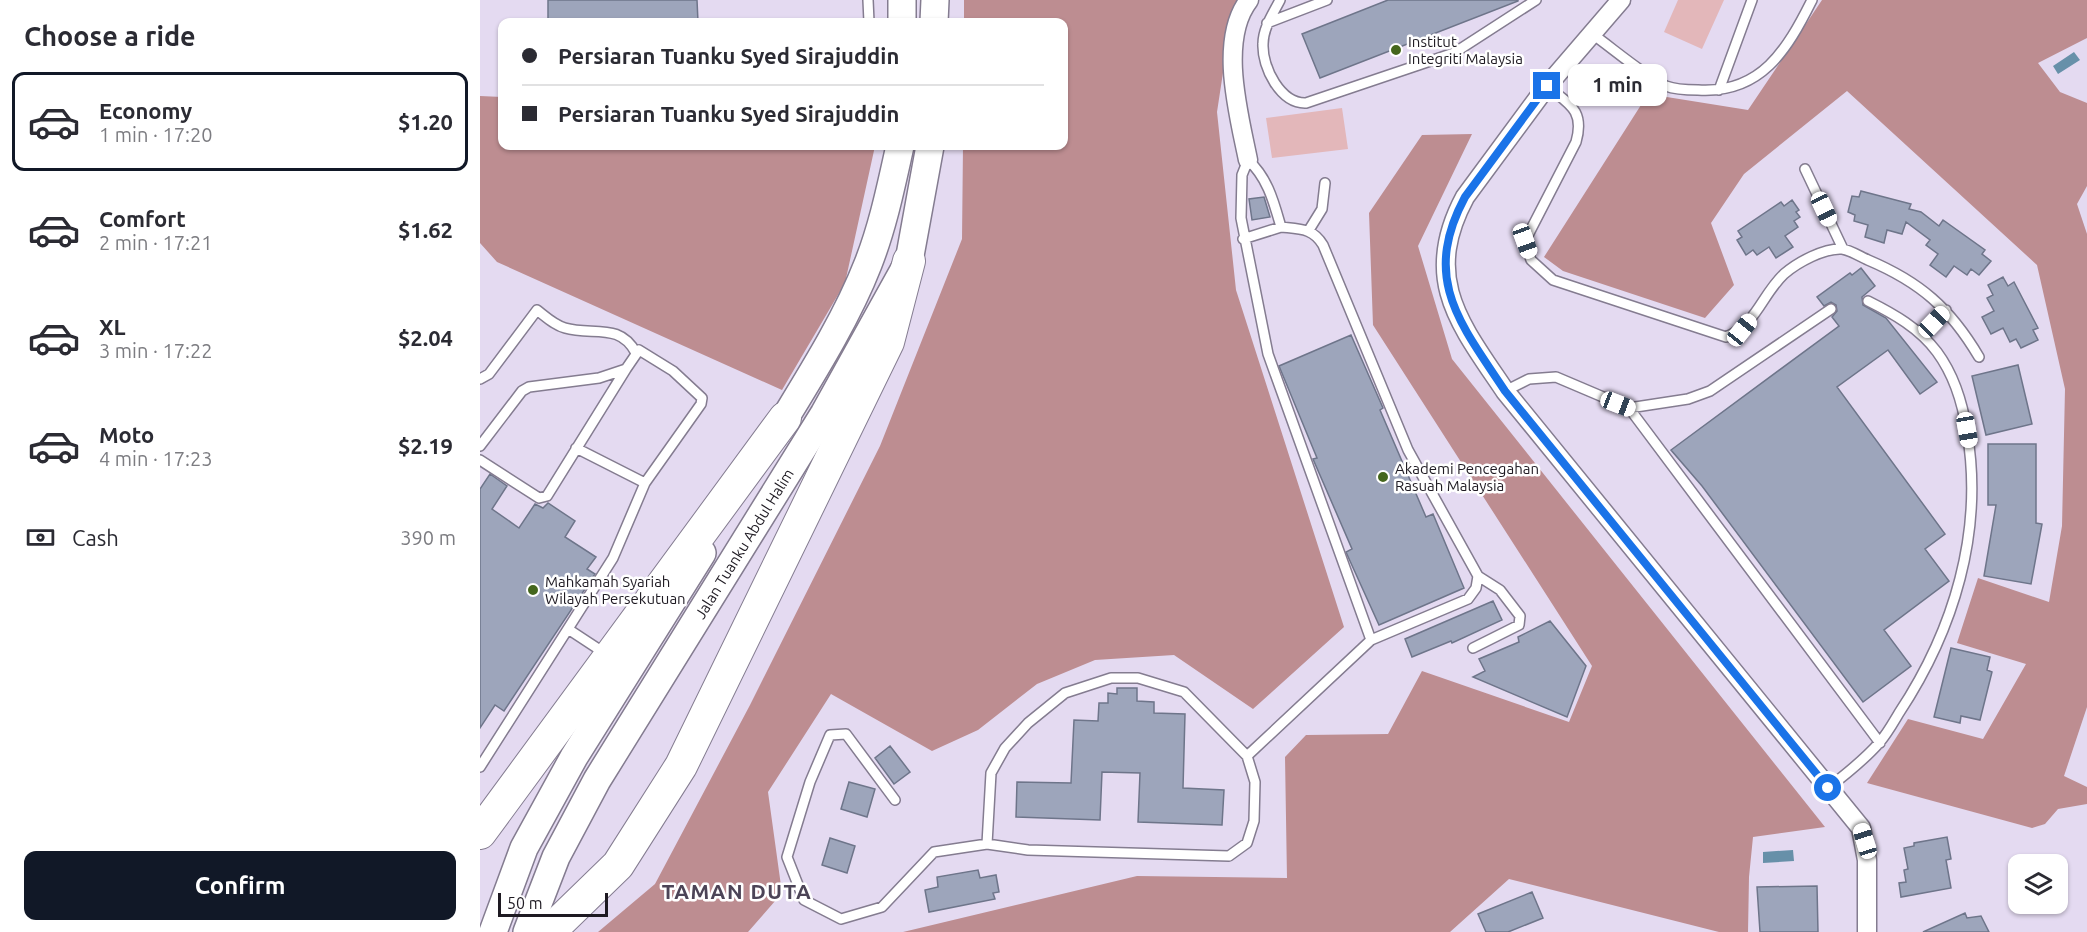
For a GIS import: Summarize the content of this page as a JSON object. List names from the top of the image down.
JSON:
{
  "streets": {
    "main road": ["Jalan Tuanku Abdul Halim"]
  },
  "districts": ["TAMAN DUTA"],
  "places": ["Institut Integriti Malaysia", "Akademi Pencegahan Rasuah Malaysia", "Mahkamah Syariah Wilayah Persekutuan"],
  "scale_bar": "50 m",
  "page": {
    "heading": "Choose a ride",
    "banner": ["Persiaran Tuanku Syed Sirajuddin", "Persiaran Tuanku Syed Sirajuddin"],
    "bubble": "1 min",
    "list": [
      {
        "name": "Economy",
        "note": "1 min · 17:20",
        "value": "$1.20"
      },
      {
        "name": "Comfort",
        "note": "2 min · 17:21",
        "value": "$1.62"
      },
      {
        "name": "XL",
        "note": "3 min · 17:22",
        "value": "$2.04"
      },
      {
        "name": "Moto",
        "note": "4 min · 17:23",
        "value": "$2.19"
      }
    ],
    "pay": ["Cash", "390 m"],
    "buttons": "Confirm",
    "scale": "50 m"
  }
}
